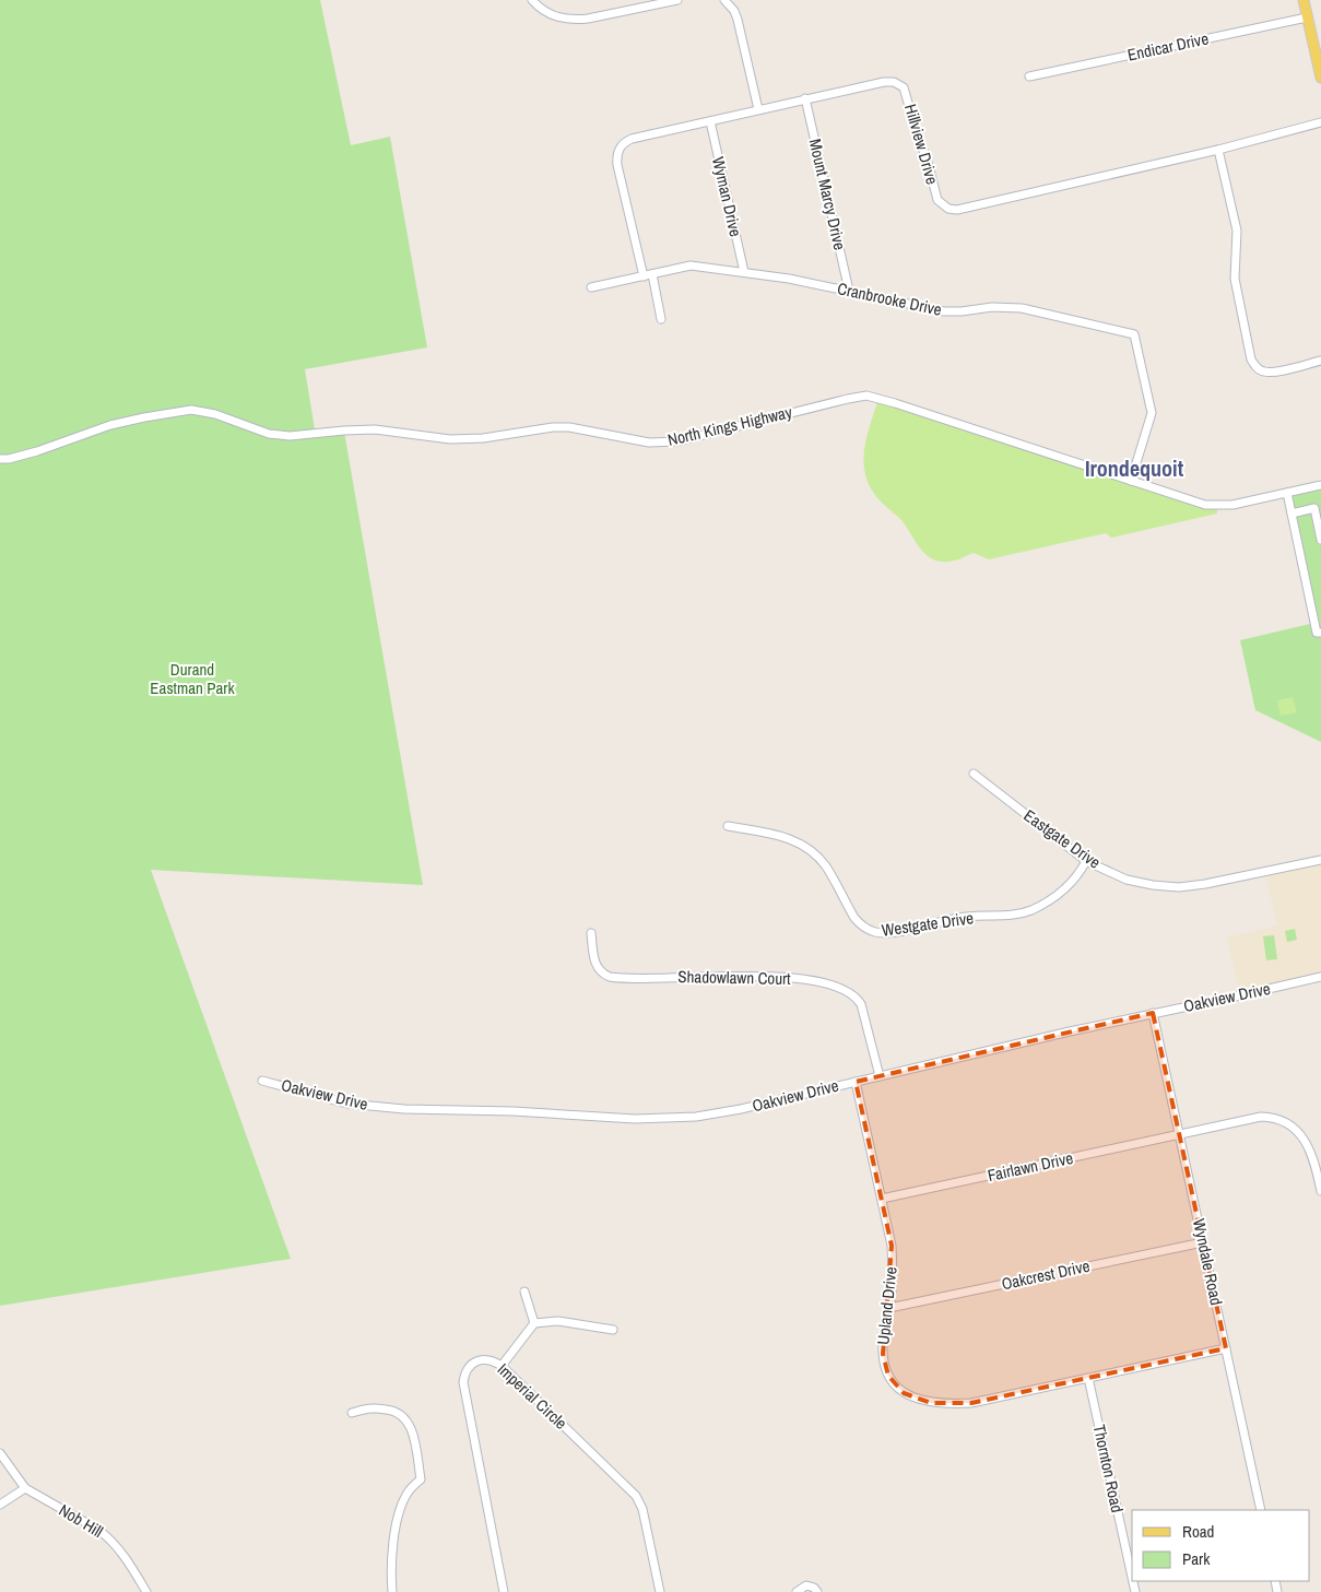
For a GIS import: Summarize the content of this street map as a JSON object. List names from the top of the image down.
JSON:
{
  "streets": {
    "street": [
      "Endicar Drive",
      "Hillview Drive",
      "Mount Marcy Drive",
      "Wyman Drive",
      "Cranbrooke Drive",
      "North Kings Highway",
      "Eastgate Drive",
      "Westgate Drive",
      "Shadowlawn Court",
      "Oakview Drive",
      "Fairlawn Drive",
      "Wyndale Road",
      "Oakcrest Drive",
      "Upland Drive",
      "Imperial Circle",
      "Thornton Road",
      "Nob Hill"
    ]
  },
  "crossings": [
    ["Hillview Drive", "Mount Marcy Drive"],
    ["Hillview Drive", "Wyman Drive"],
    ["Hillview Drive", "Cranbrooke Drive"],
    ["Mount Marcy Drive", "Cranbrooke Drive"],
    ["Wyman Drive", "Cranbrooke Drive"],
    ["Cranbrooke Drive", "North Kings Highway"],
    ["Eastgate Drive", "Westgate Drive"],
    ["Shadowlawn Court", "Oakview Drive"],
    ["Oakview Drive", "Wyndale Road"],
    ["Oakview Drive", "Upland Drive"],
    ["Fairlawn Drive", "Wyndale Road"],
    ["Fairlawn Drive", "Upland Drive"],
    ["Wyndale Road", "Oakcrest Drive"],
    ["Wyndale Road", "Upland Drive"],
    ["Oakcrest Drive", "Upland Drive"],
    ["Upland Drive", "Thornton Road"]
  ],
  "districts": ["Irondequoit"],
  "parks": ["Durand Eastman Park"],
  "legend": ["Road", "Park"]
}
